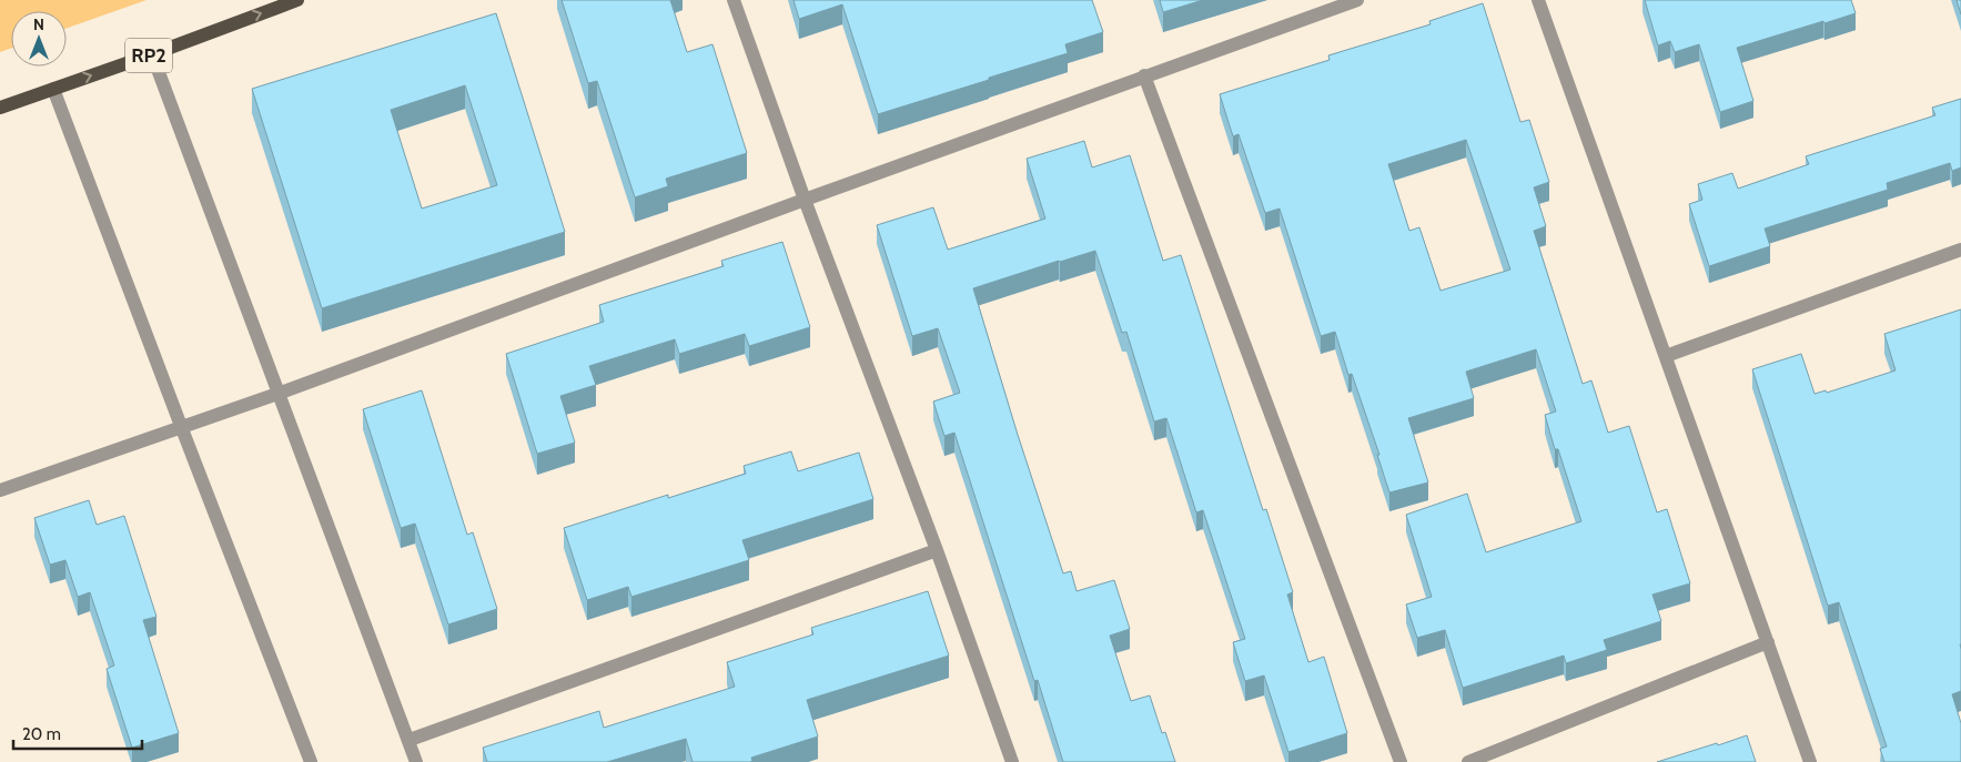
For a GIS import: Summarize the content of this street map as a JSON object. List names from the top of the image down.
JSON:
{
  "streets": {
    "main road": ["RP2"]
  },
  "scale_bar": "20 m",
  "north": "top"
}
